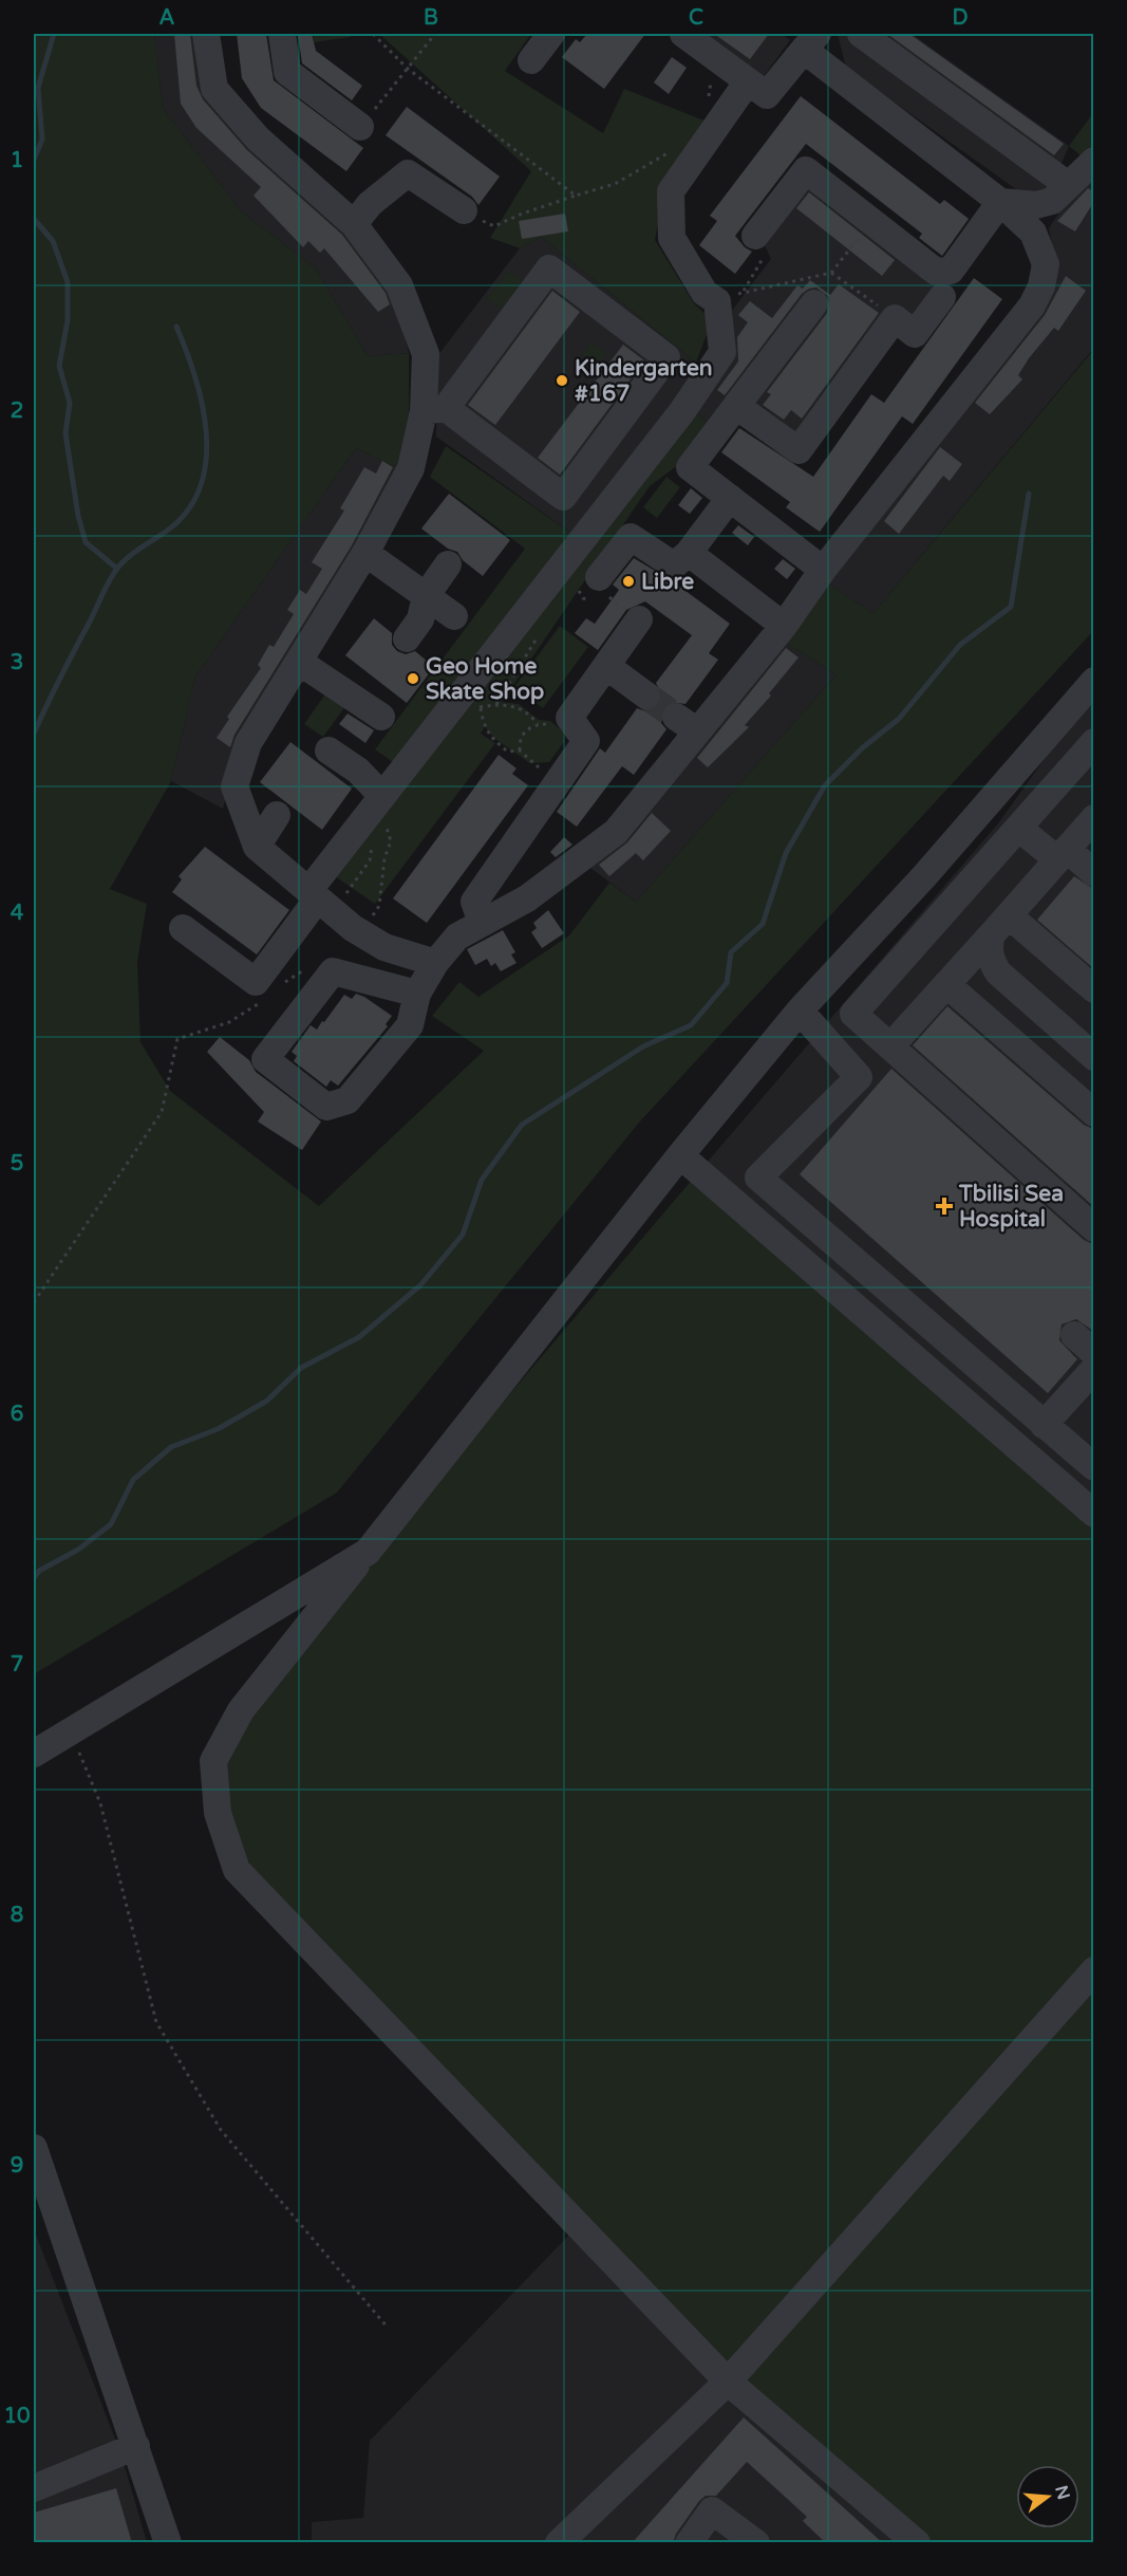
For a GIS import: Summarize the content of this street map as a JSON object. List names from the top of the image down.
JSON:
{
  "places": {
    "other": ["Kindergarten #167", "Libre", "Geo Home Skate Shop"],
    "health": ["Tbilisi Sea Hospital"]
  },
  "north": "right",
  "grid": {
    "columns": [
      "A",
      "B",
      "C",
      "D"
    ],
    "rows": [
      "1",
      "2",
      "3",
      "4",
      "5",
      "6",
      "7",
      "8",
      "9",
      "10"
    ]
  }
}
